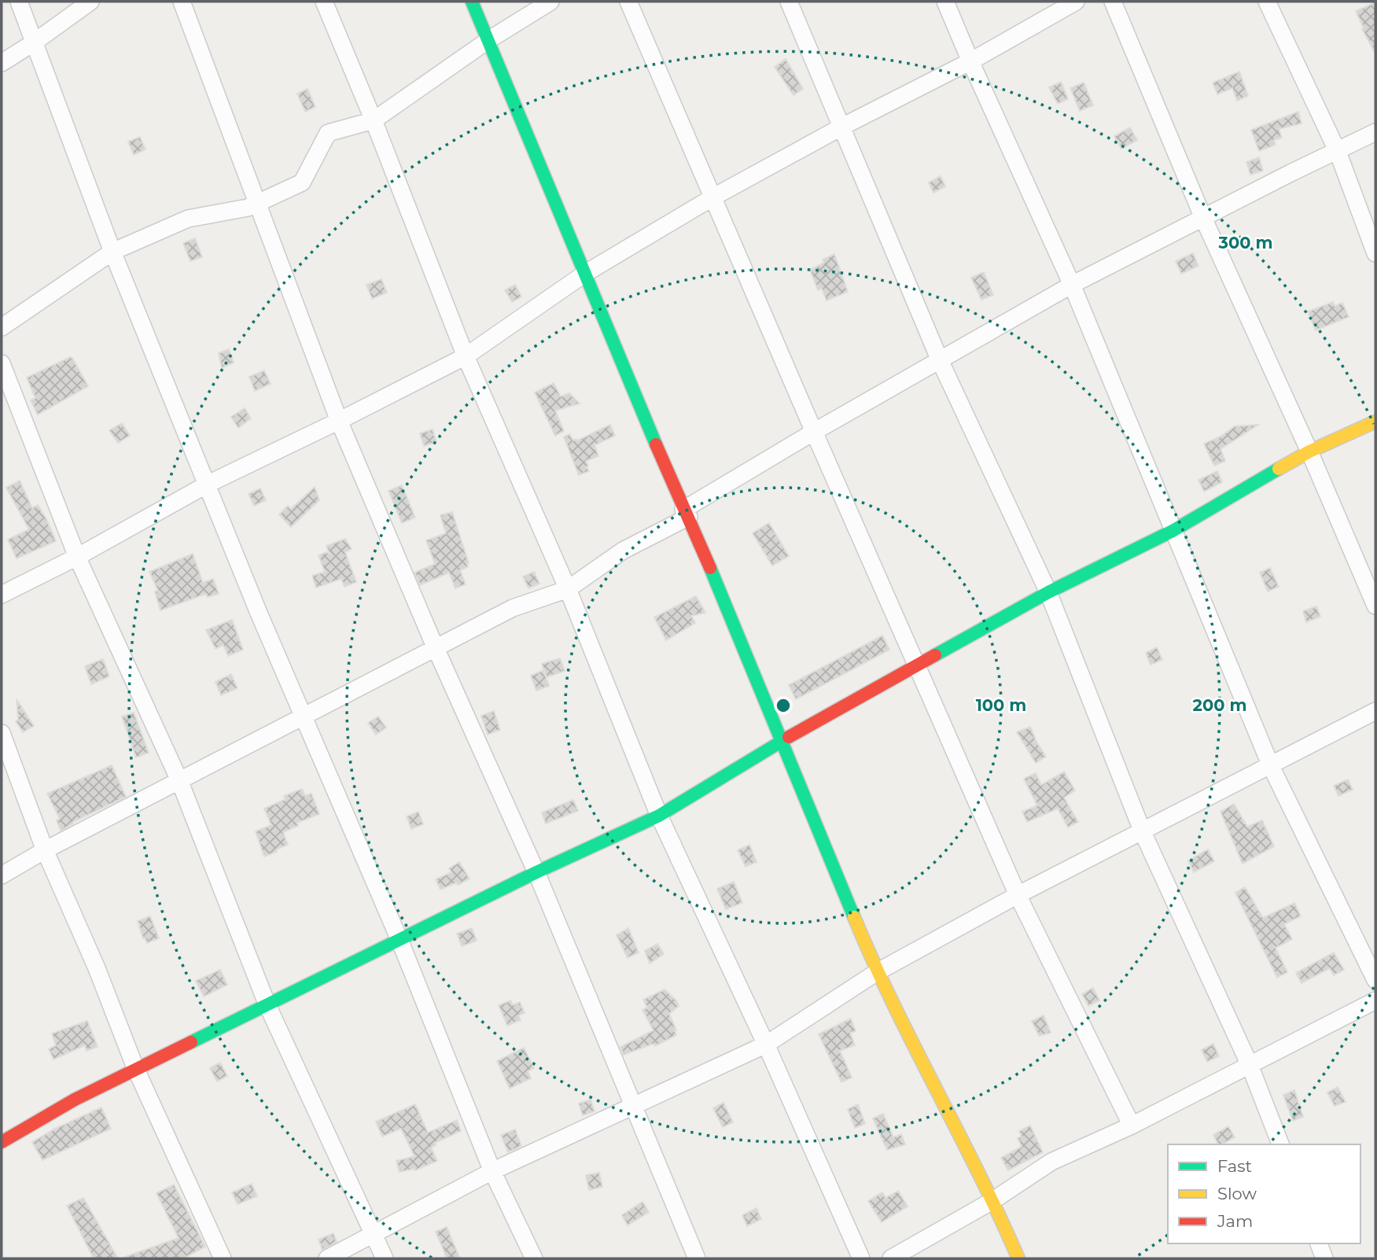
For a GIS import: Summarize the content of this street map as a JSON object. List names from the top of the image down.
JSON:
{
  "legend": ["Fast", "Slow", "Jam"],
  "rings": ["300 m", "100 m", "200 m"]
}
